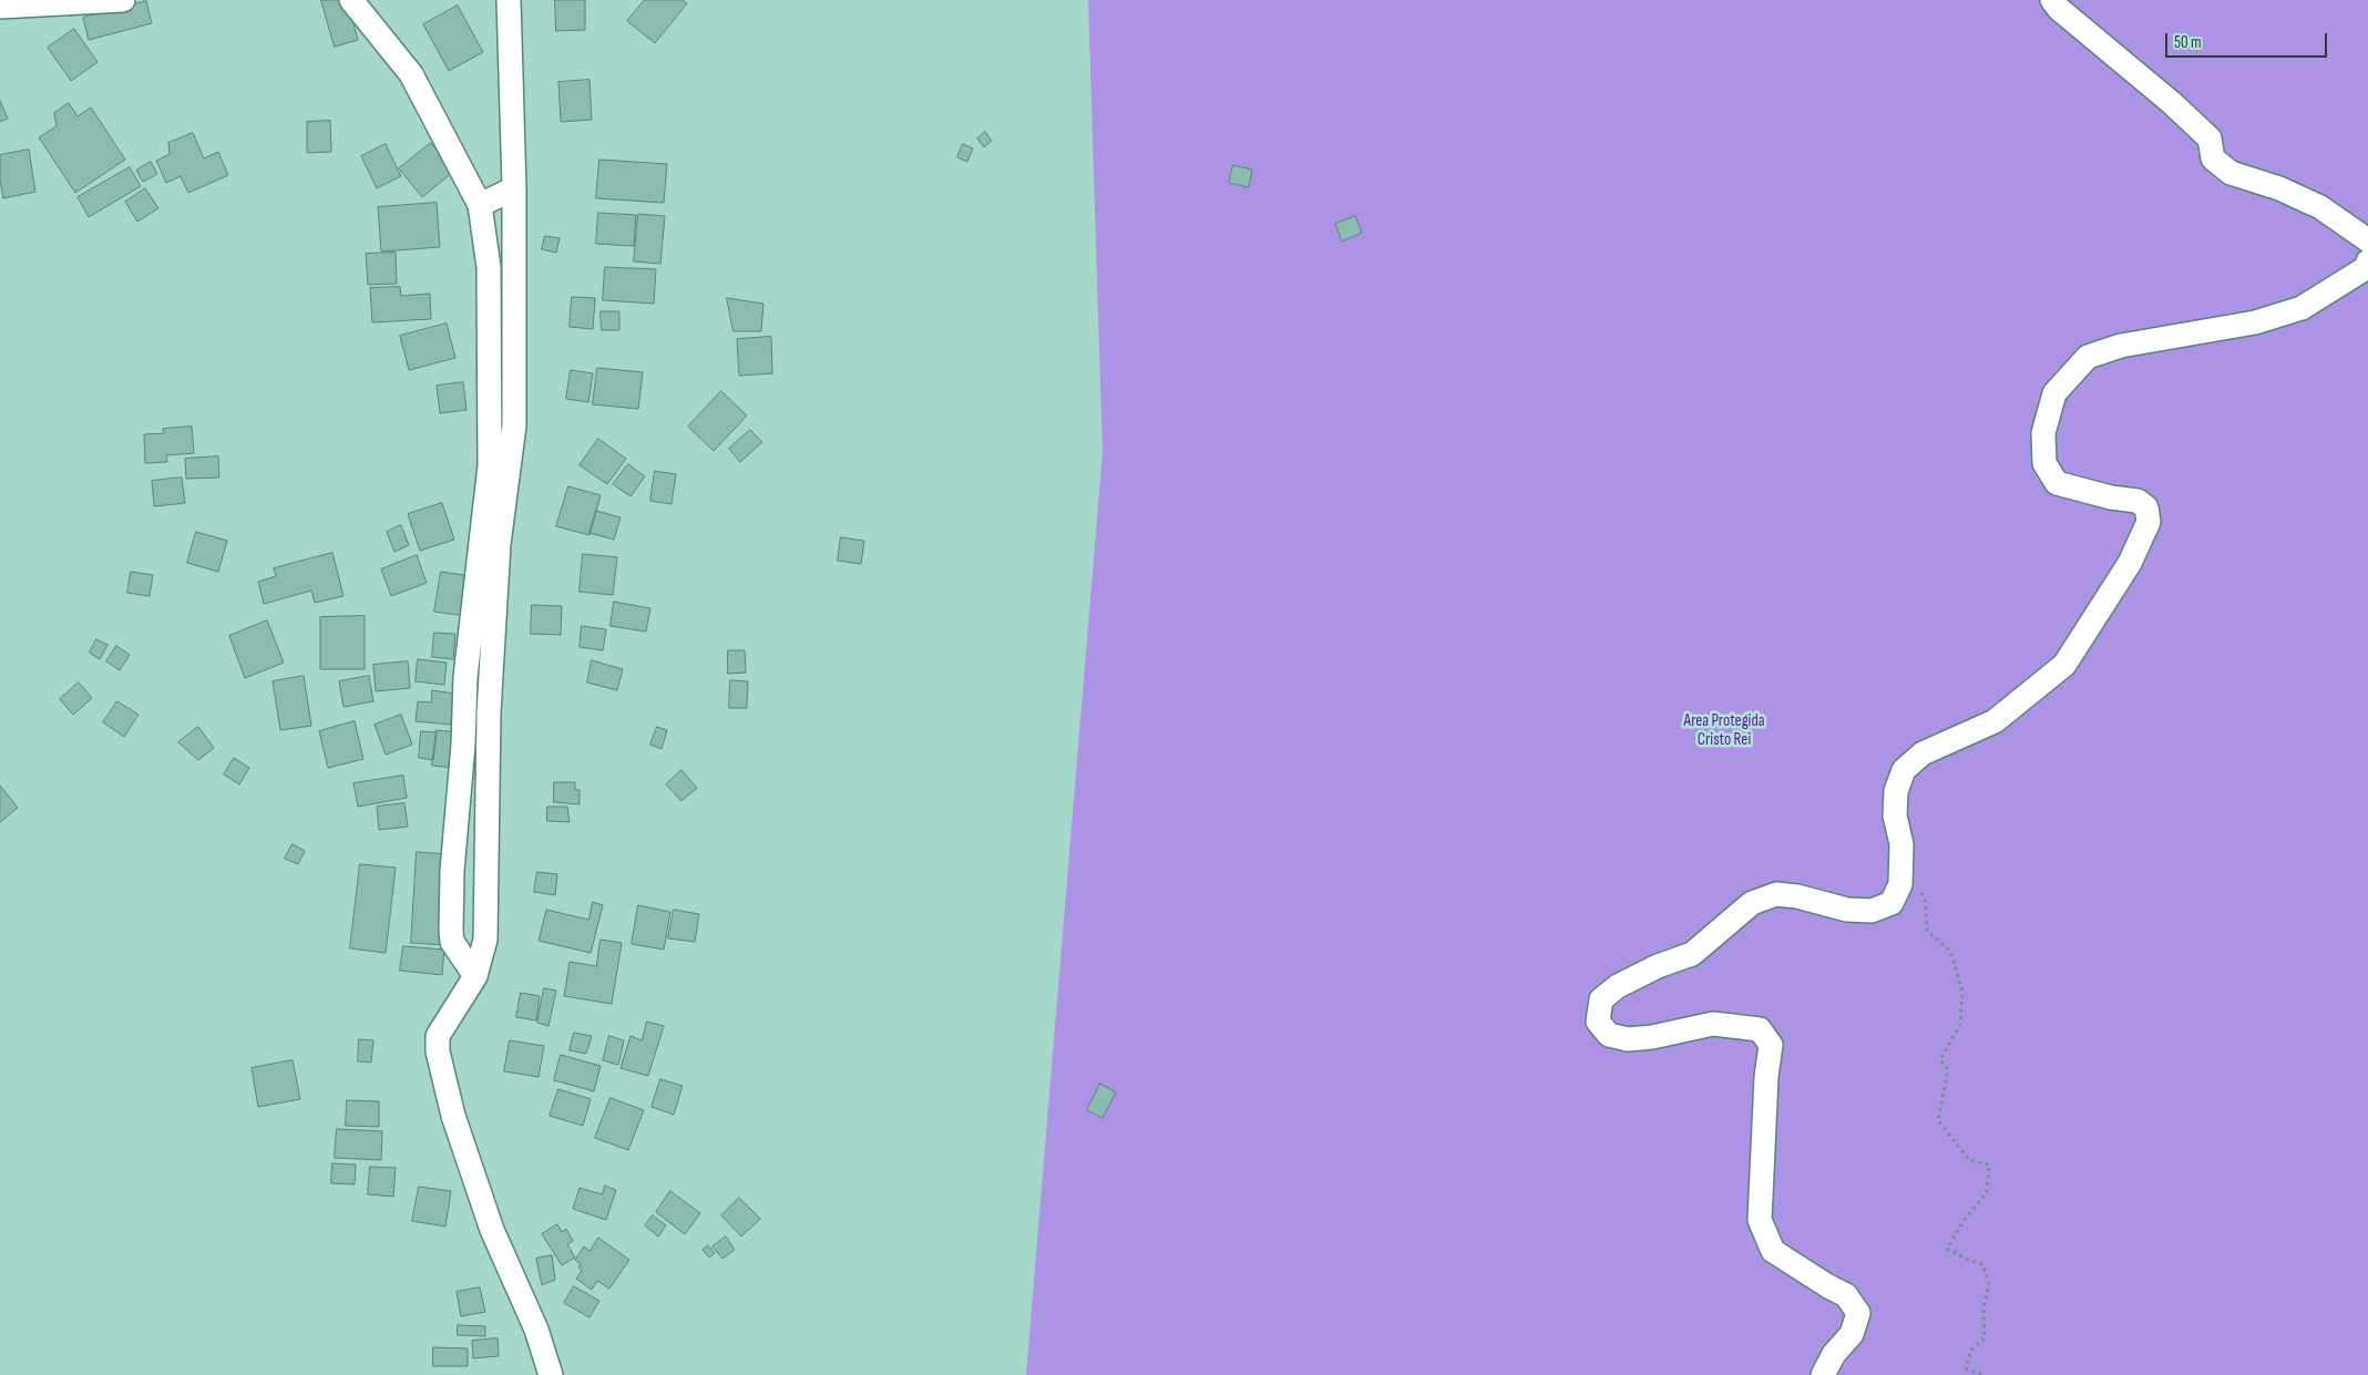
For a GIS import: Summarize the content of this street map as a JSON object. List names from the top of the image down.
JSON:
{
  "parks": ["Area Protegida Cristo Rei"],
  "scale_bar": "50 m"
}
